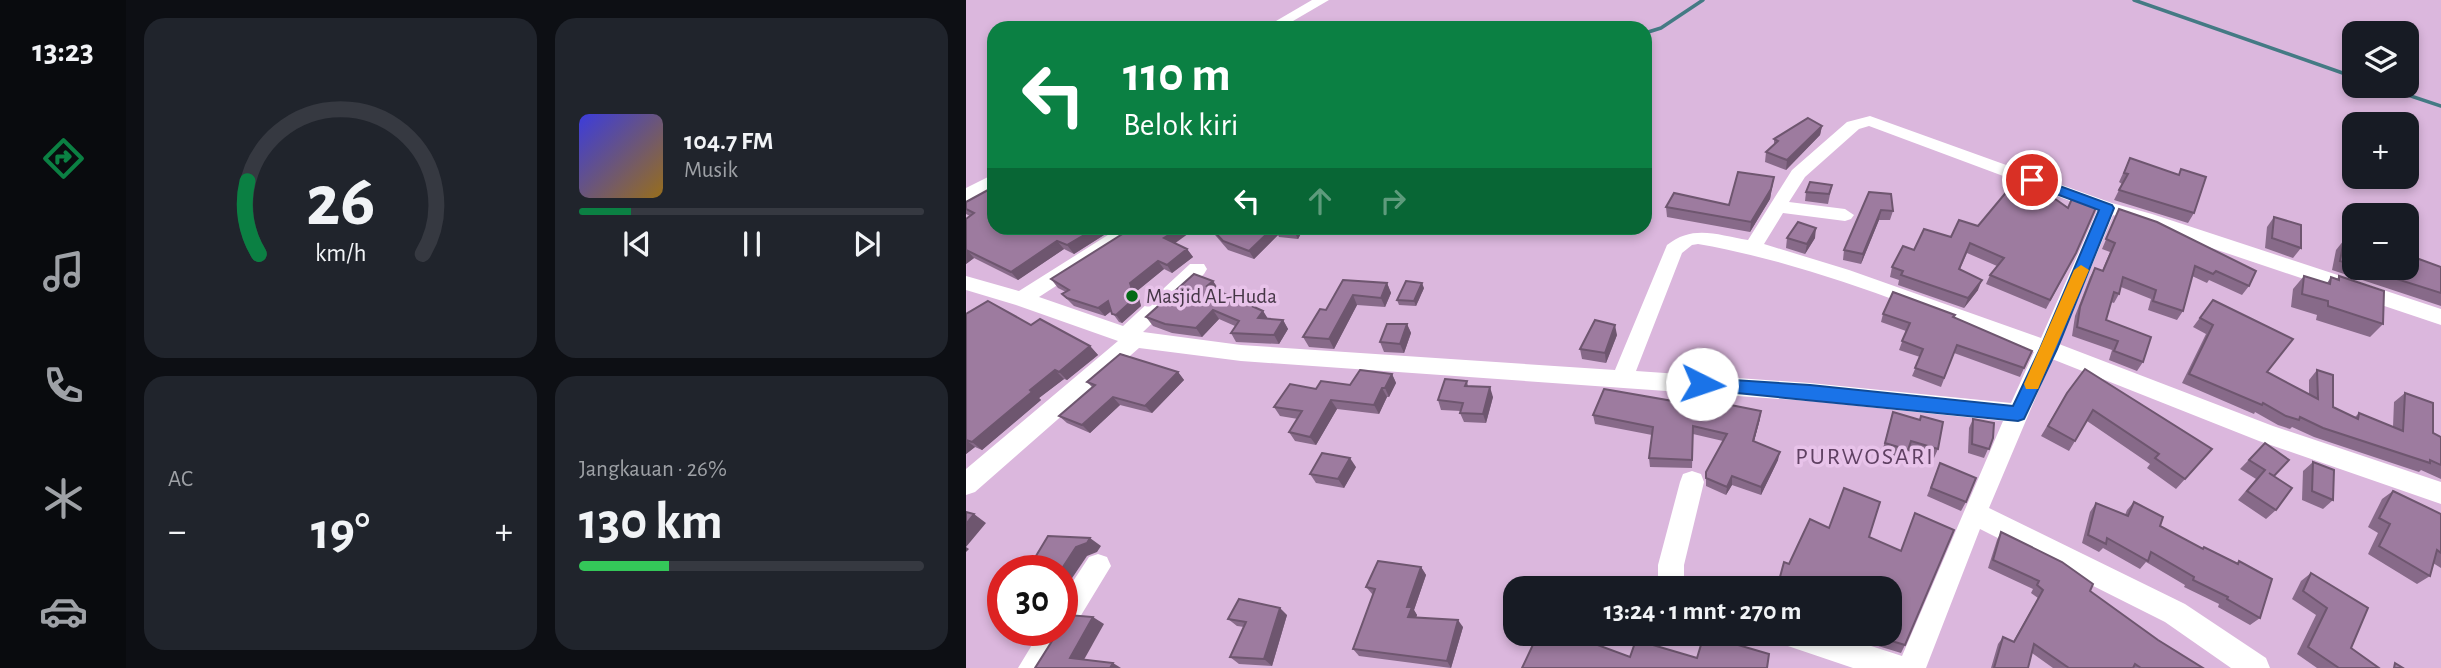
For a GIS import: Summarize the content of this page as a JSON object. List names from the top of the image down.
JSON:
{
  "districts": ["PURWOSARI"],
  "places": ["Masjid AL-Huda"],
  "page": {
    "tabs": "13:23",
    "map_buttons": ["+", "−"],
    "turn": ["110 m", "Belok kiri"],
    "song": ["104.7 FM", "Musik"],
    "tile": [
      "AC",
      ["Jangkauan · 26%", "130 km"]
    ],
    "heat": ["−", "19°", "+"],
    "limit": "30",
    "trip": "13:24 · 1 mnt · 270 m",
    "gauge": ["26", "km/h"]
  }
}
